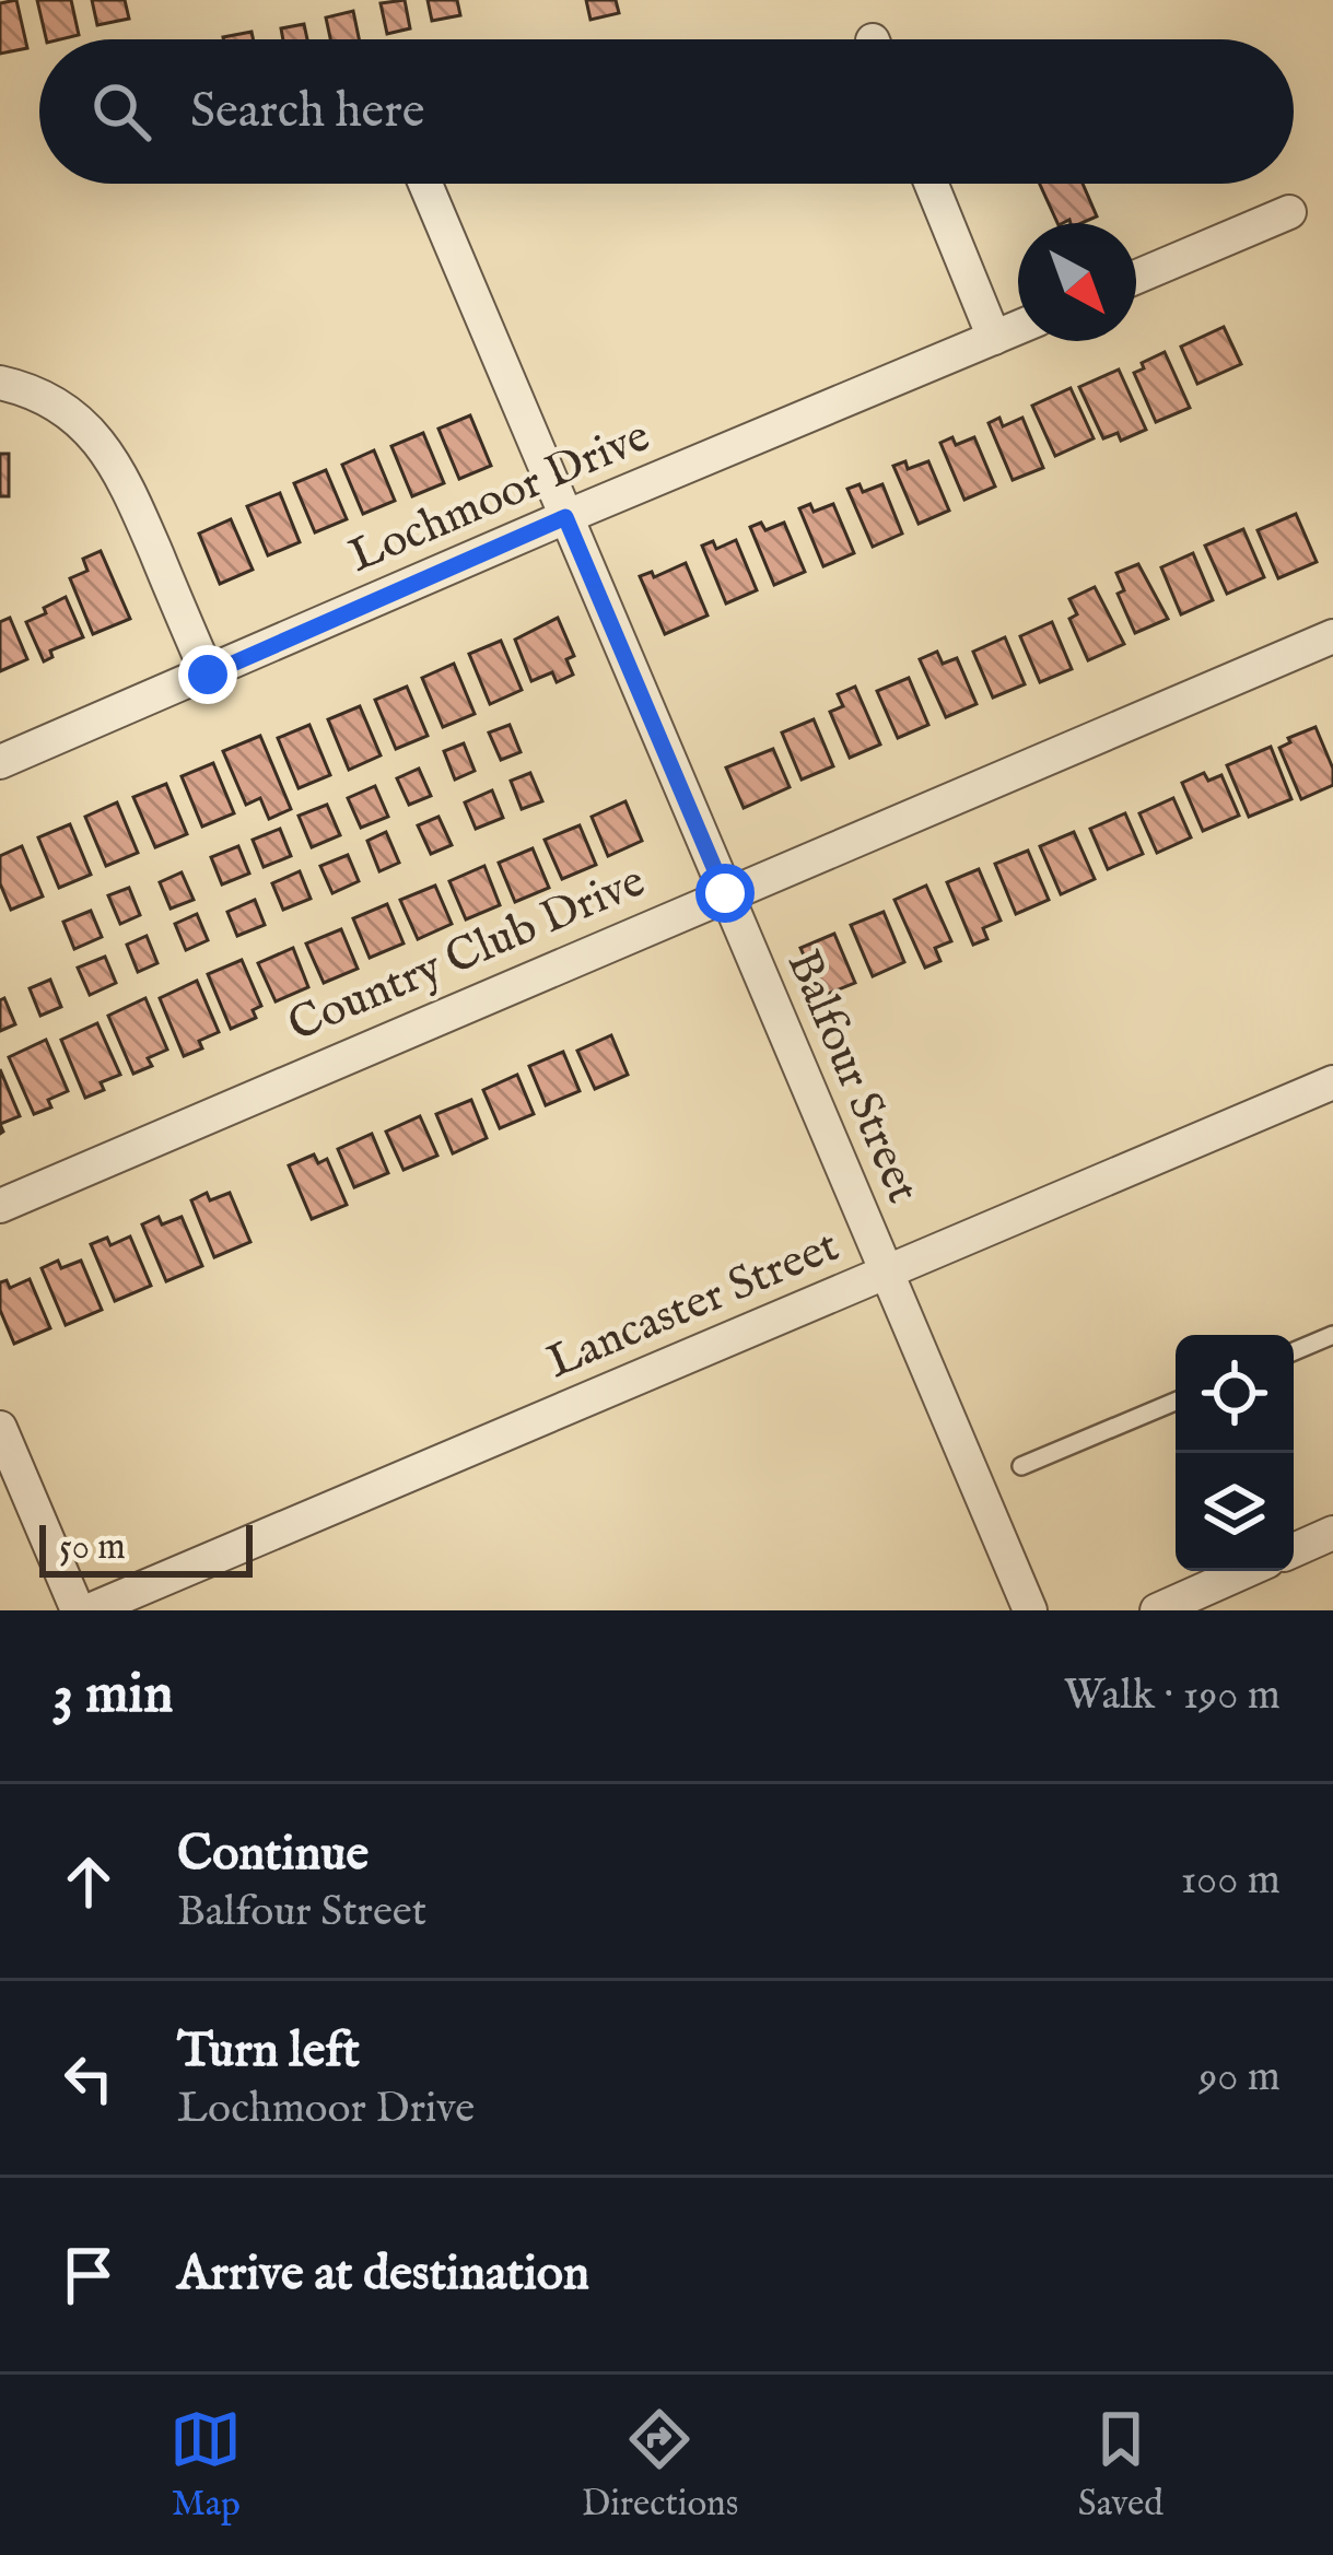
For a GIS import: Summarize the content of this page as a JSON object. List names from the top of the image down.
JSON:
{
  "streets": {
    "street": [
      "Lochmoor Drive",
      "Country Club Drive",
      "Balfour Street",
      "Lancaster Street"
    ]
  },
  "crossings": [
    ["Lochmoor Drive", "Balfour Street"],
    ["Country Club Drive", "Balfour Street"],
    ["Balfour Street", "Lancaster Street"]
  ],
  "scale_bar": "50 m",
  "north": "bottom right",
  "page": {
    "search": "Search here",
    "scale": "50 m",
    "heading": ["3 min", "Walk · 190 m"],
    "list": [
      ["Continue", "Balfour Street", "100 m"],
      ["Turn left", "Lochmoor Drive", "90 m"],
      "Arrive at destination"
    ],
    "nav": ["Map", "Directions", "Saved"]
  }
}
